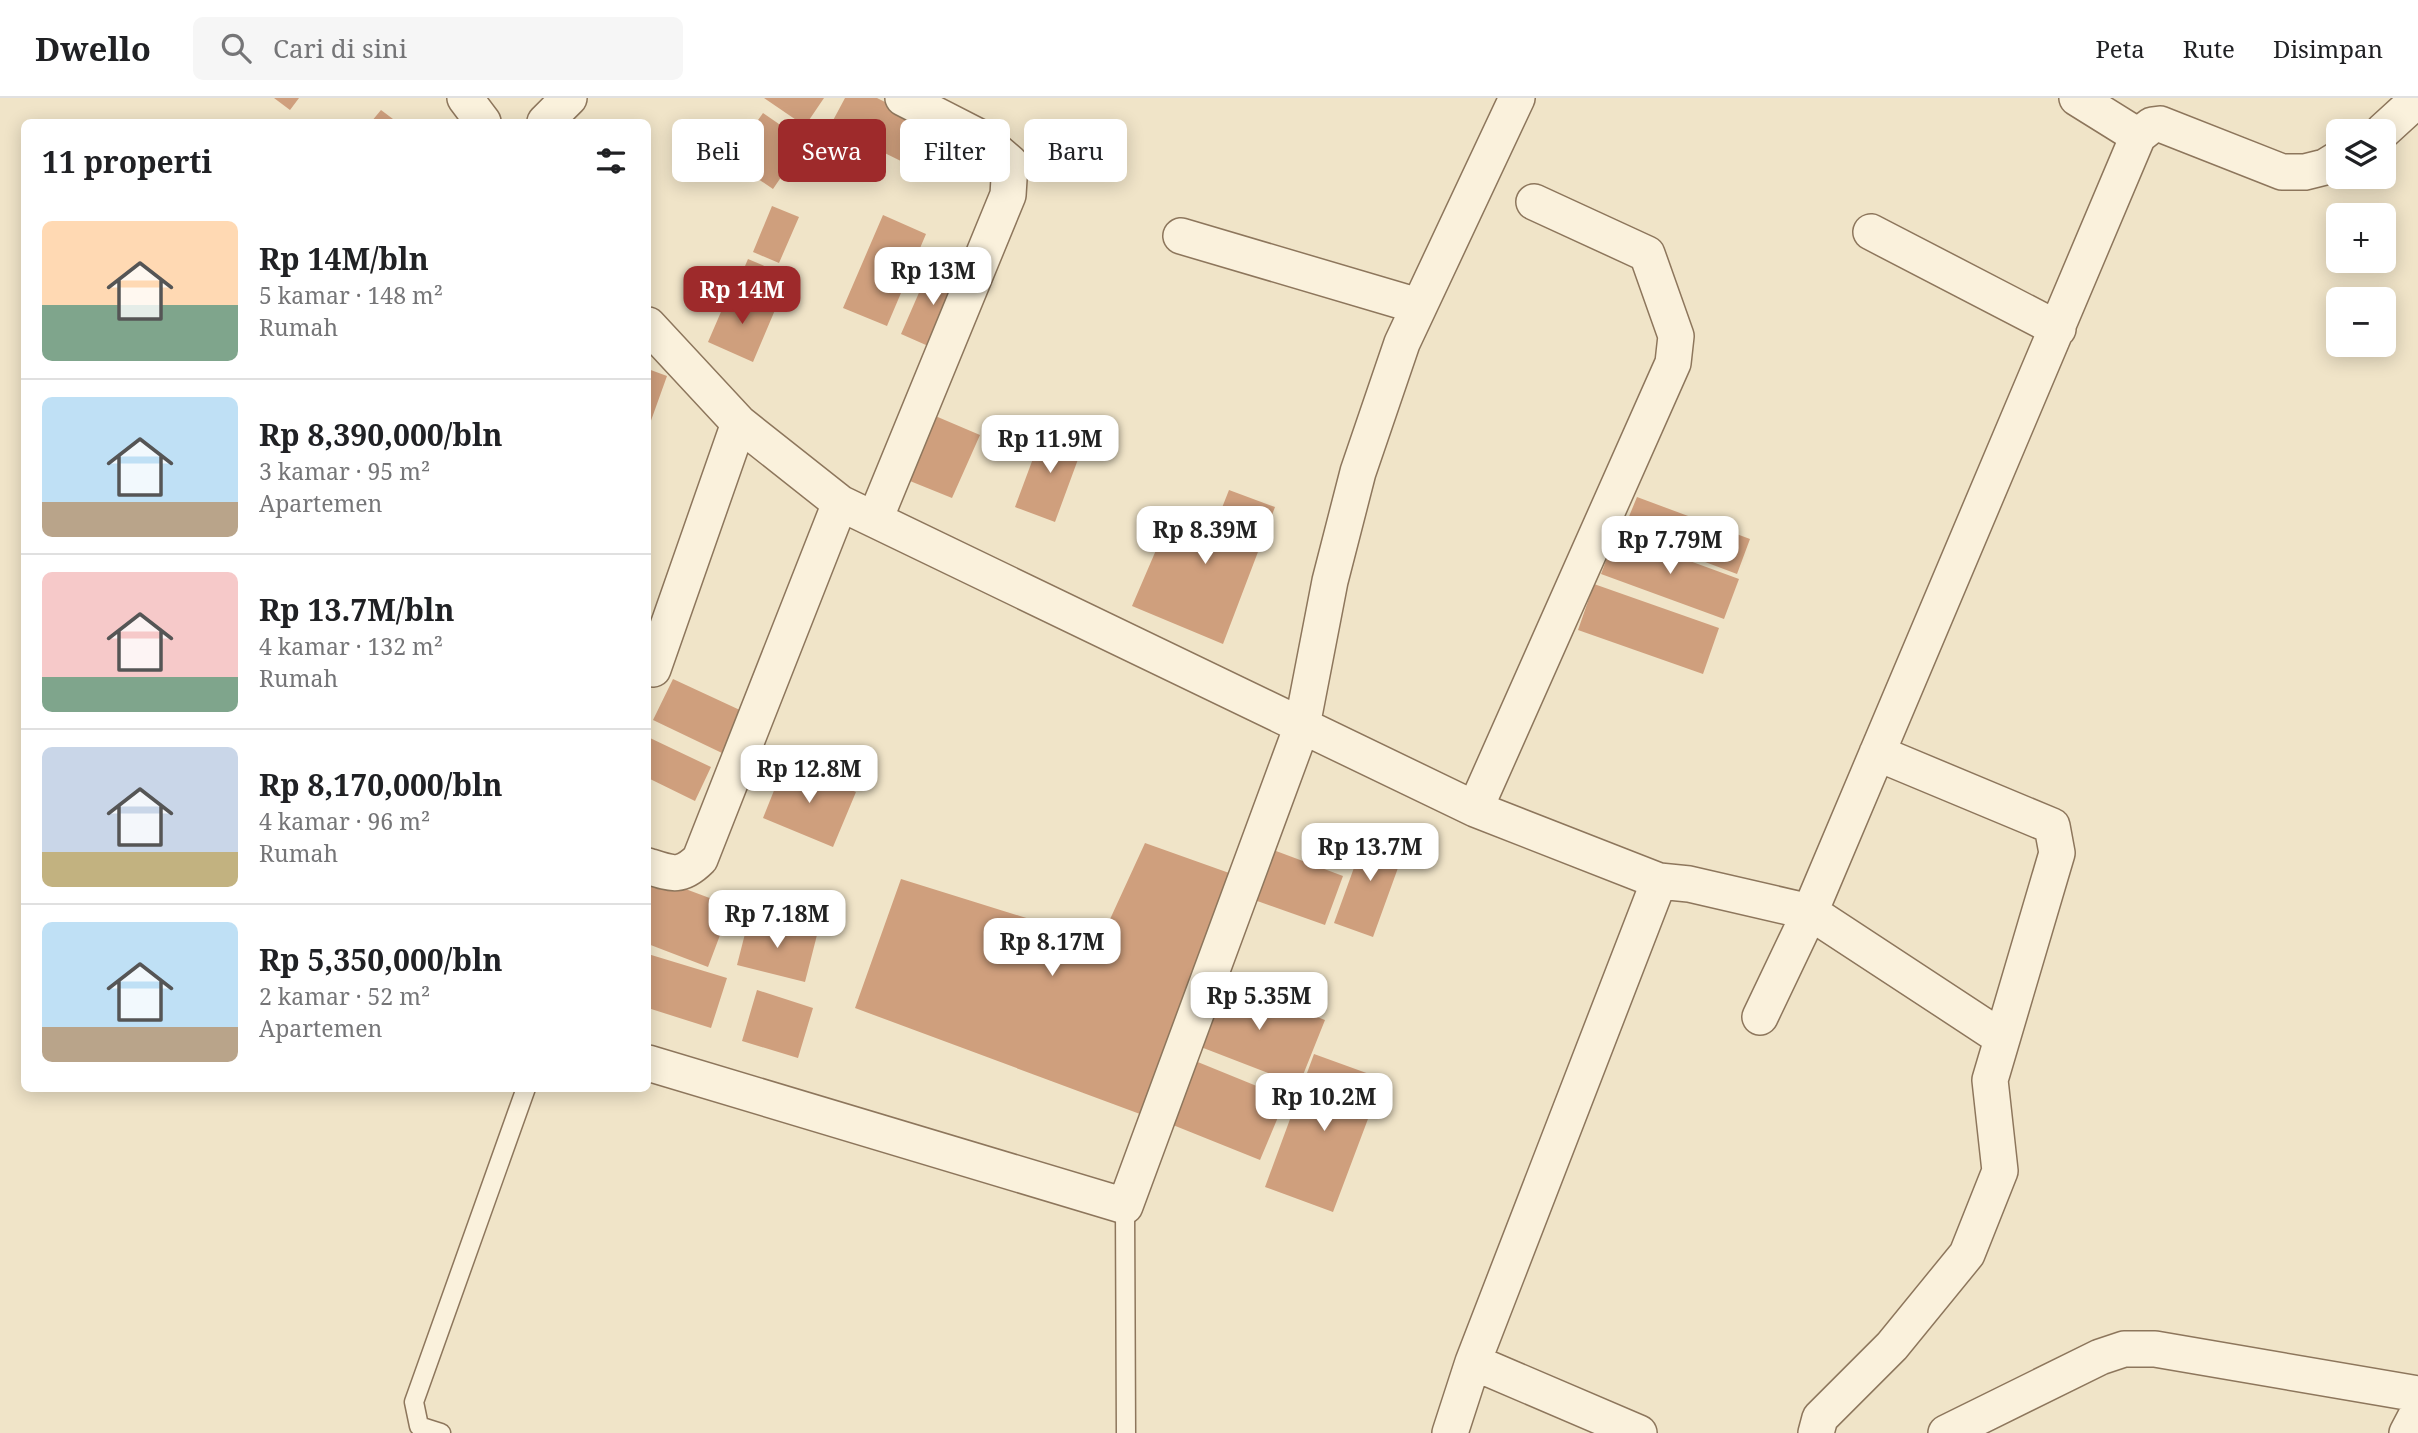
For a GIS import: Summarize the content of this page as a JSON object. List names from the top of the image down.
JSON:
{
  "page": {
    "header": "Dwello",
    "search": "Cari di sini",
    "nav": ["Peta", "Rute", "Disimpan"],
    "map_buttons": ["+", "−"],
    "chip": [
      "Beli",
      "Sewa",
      "Filter",
      "Baru"
    ],
    "heading": "11 properti",
    "list": [
      {
        "name": "Rp 14M/bln",
        "note": "5 kamar · 148 m² · Rumah"
      },
      {
        "name": "Rp 8,390,000/bln",
        "note": "3 kamar · 95 m² · Apartemen"
      },
      {
        "name": "Rp 13.7M/bln",
        "note": "4 kamar · 132 m² · Rumah"
      },
      {
        "name": "Rp 8,170,000/bln",
        "note": "4 kamar · 96 m² · Rumah"
      },
      {
        "name": "Rp 5,350,000/bln",
        "note": "2 kamar · 52 m² · Apartemen"
      }
    ],
    "price": [
      "Rp 13M",
      "Rp 14M",
      "Rp 11.9M",
      "Rp 8.39M",
      "Rp 7.79M",
      "Rp 12.8M",
      "Rp 13.7M",
      "Rp 7.18M",
      "Rp 8.17M",
      "Rp 5.35M",
      "Rp 10.2M"
    ]
  }
}
